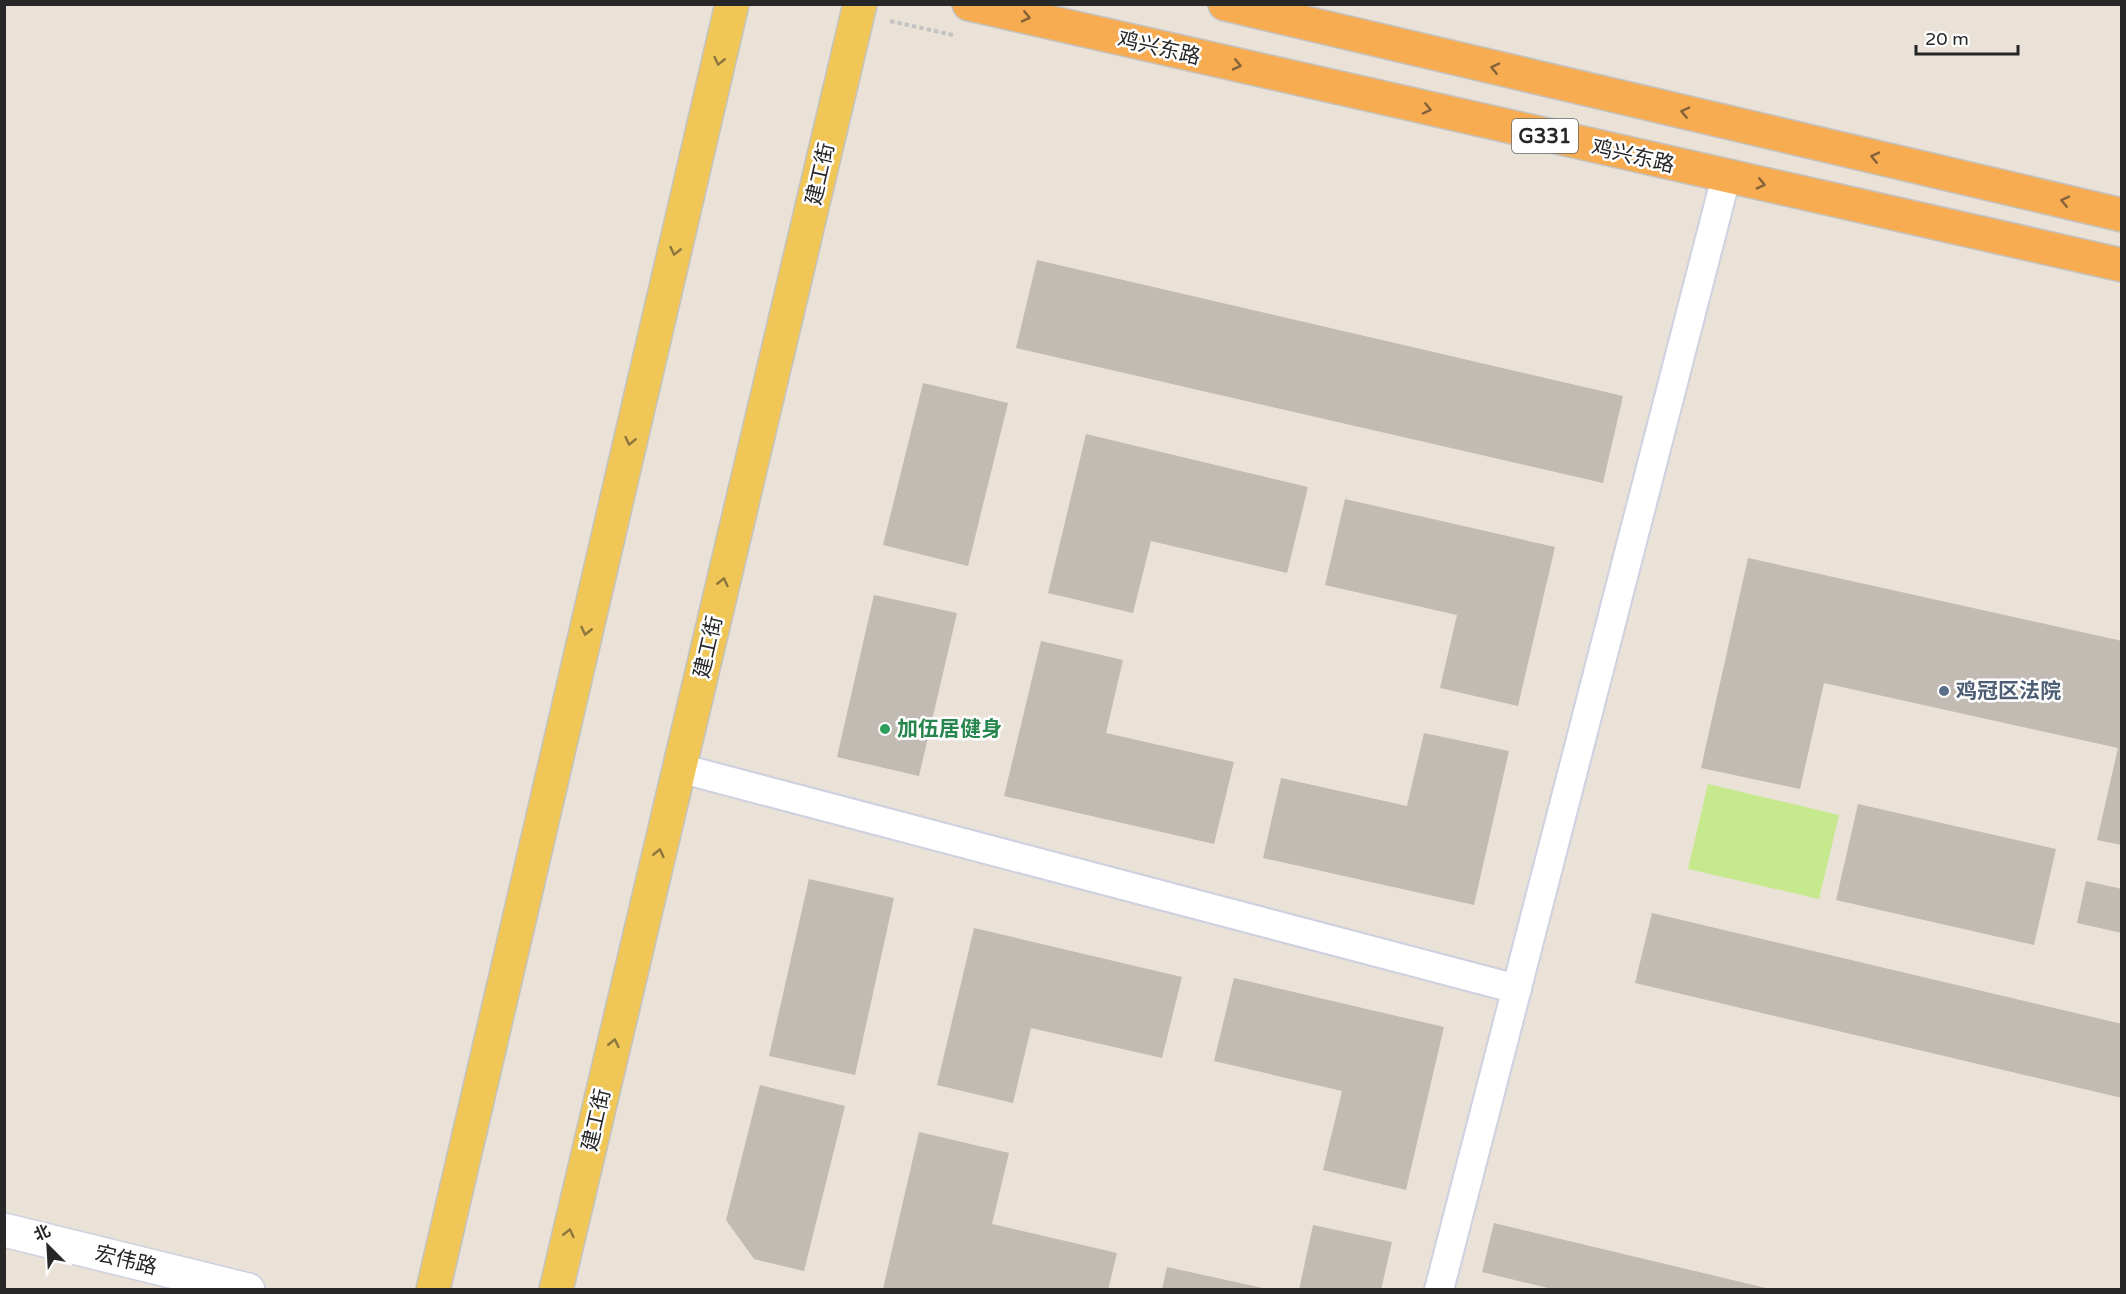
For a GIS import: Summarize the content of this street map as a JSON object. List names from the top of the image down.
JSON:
{
  "streets": {
    "highway": ["鸡兴东路", "G331"],
    "main road": ["建工街"],
    "street": ["宏伟路"]
  },
  "places": ["鸡冠区法院", "加伍居健身"],
  "scale_bar": "20 m",
  "north": "top left"
}
